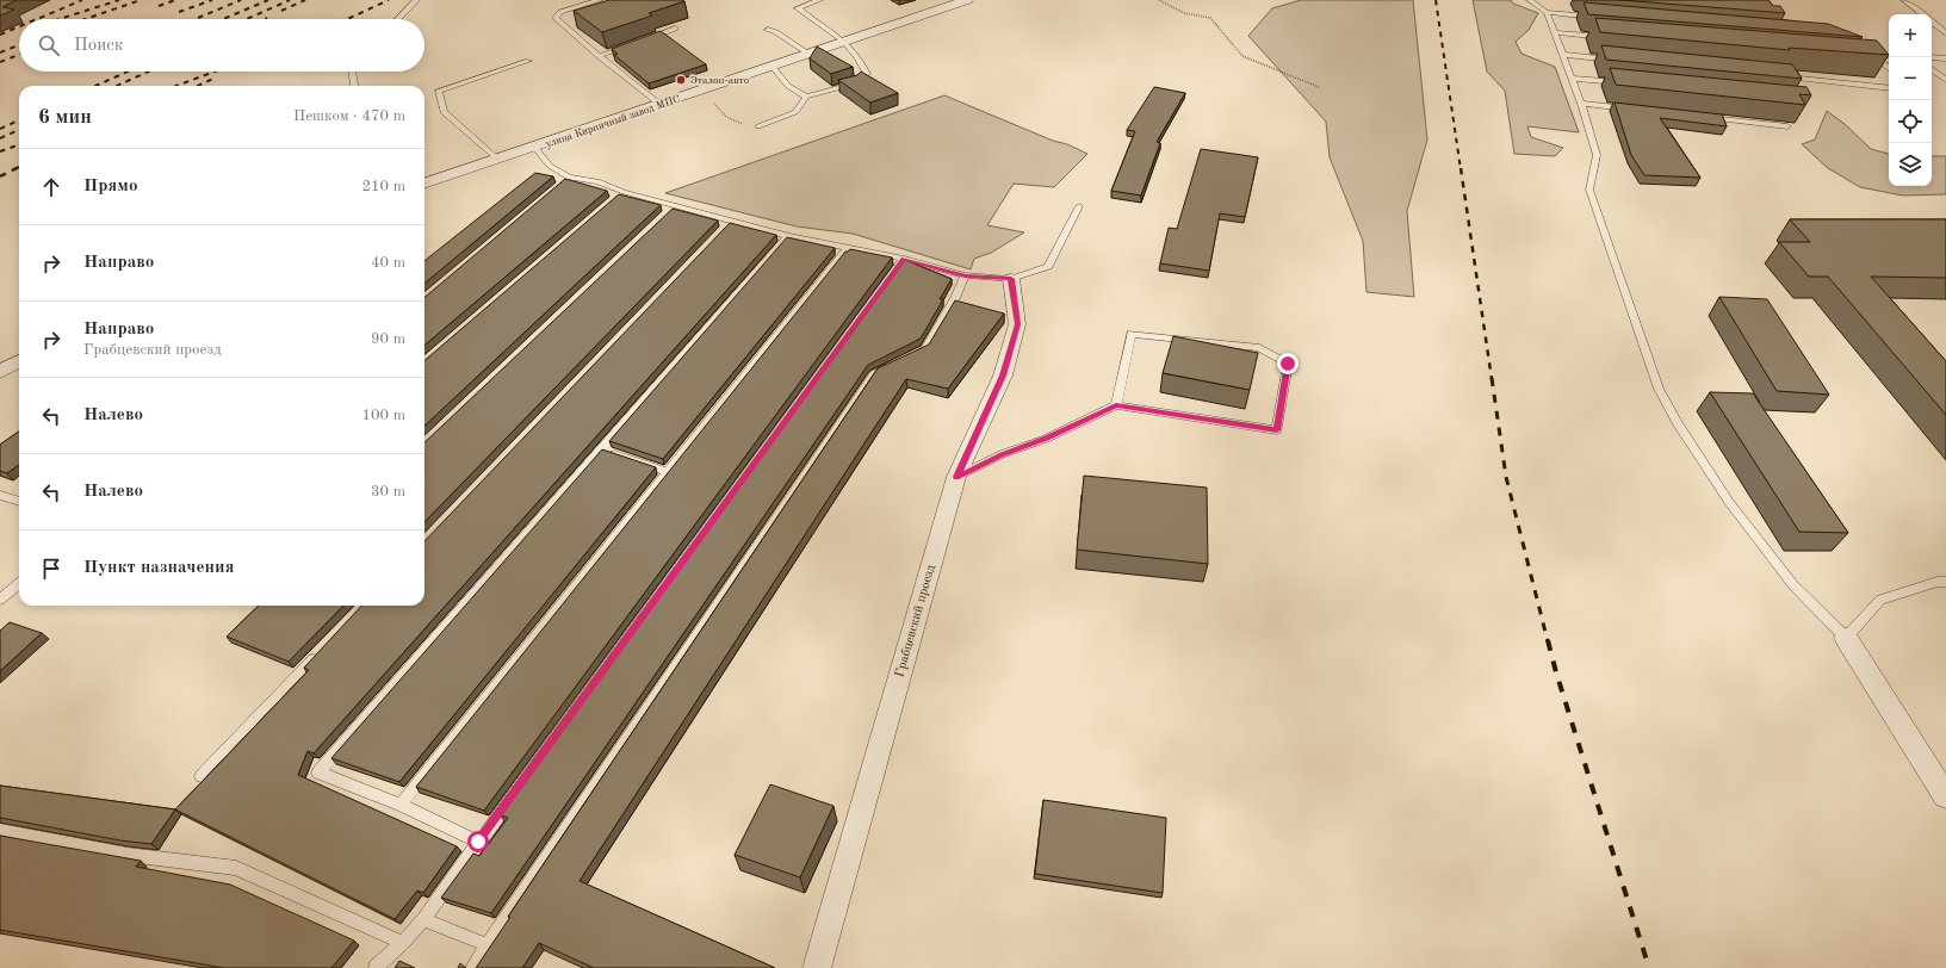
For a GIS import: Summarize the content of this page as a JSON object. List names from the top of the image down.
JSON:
{
  "streets": {
    "street": ["улица Кирпичный завод МПС", "Грабцевский проезд"]
  },
  "places": ["Эталон-авто"],
  "page": {
    "map_buttons": ["+", "−"],
    "search": "Поиск",
    "heading": ["6 мин", "Пешком · 470 m"],
    "list": [
      ["Прямо", "210 m"],
      ["Направо", "40 m"],
      ["Направо", "Грабцевский проезд", "90 m"],
      ["Налево", "100 m"],
      ["Налево", "30 m"],
      "Пункт назначения"
    ]
  }
}
